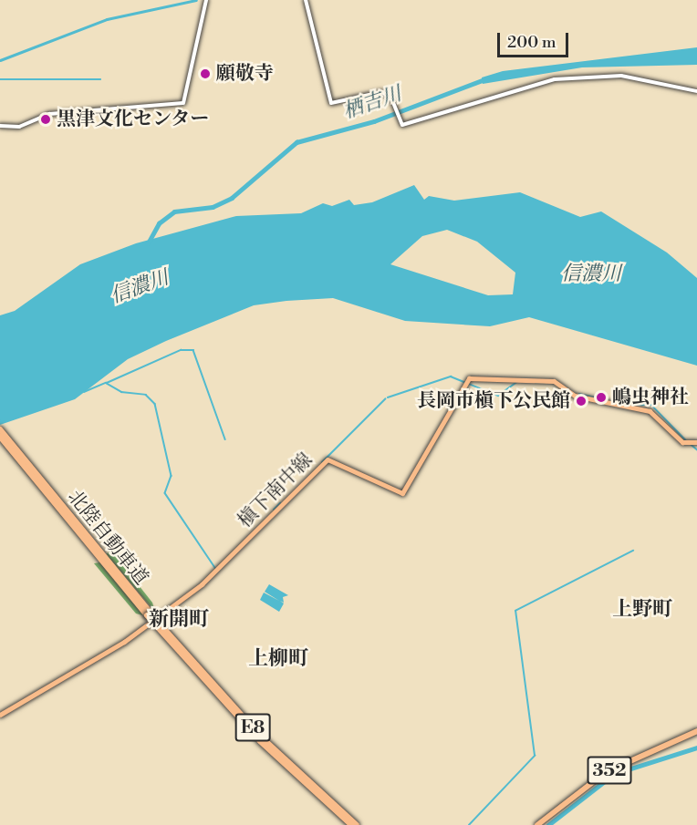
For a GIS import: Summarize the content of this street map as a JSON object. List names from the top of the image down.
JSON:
{
  "streets": {
    "highway": ["北陸自動車道", "E8", "352"],
    "main road": ["槇下南中線"]
  },
  "districts": ["上野町", "新開町", "上柳町"],
  "water": ["栖吉川", "信濃川"],
  "places": [
    "願敬寺",
    "黒津文化センター",
    "嶋虫神社",
    "長岡市槇下公民館"
  ],
  "scale_bar": "200 m"
}
